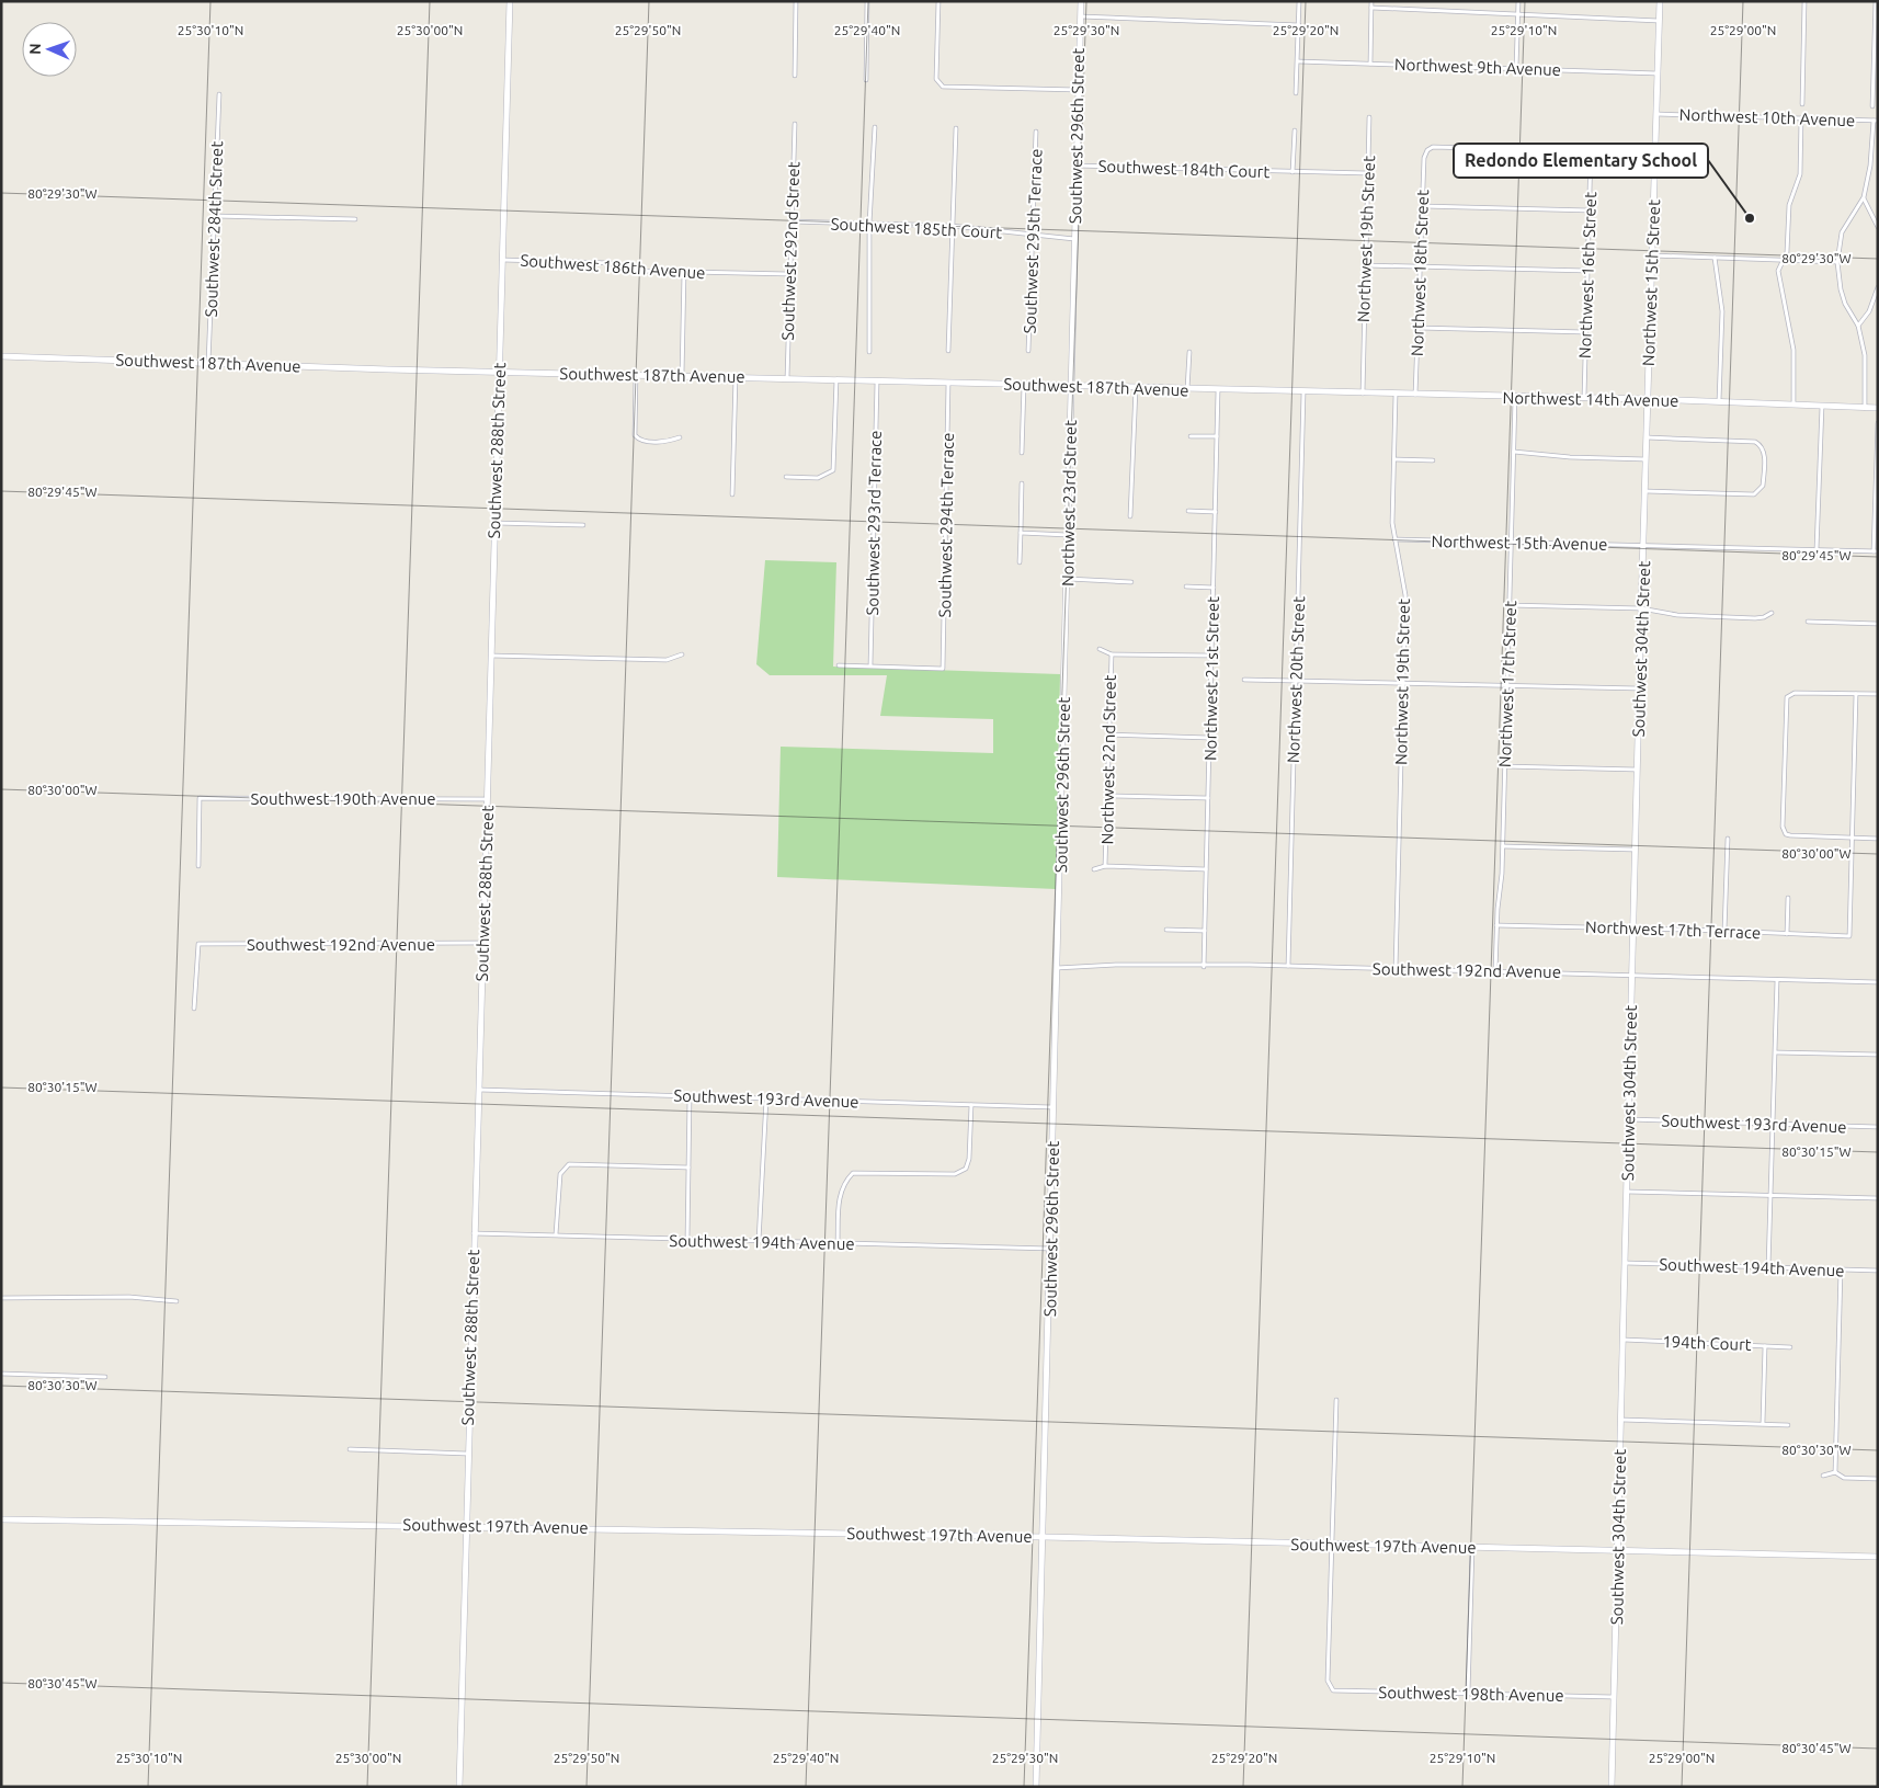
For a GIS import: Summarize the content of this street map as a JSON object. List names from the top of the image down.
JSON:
{
  "streets": {
    "street": [
      "Northwest 9th Avenue",
      "Northwest 10th Avenue",
      "Southwest 296th Street",
      "Southwest 184th Court",
      "Southwest 185th Court",
      "Southwest 284th Street",
      "Northwest 19th Street",
      "Southwest 295th Terrace",
      "Southwest 292nd Street",
      "Southwest 186th Avenue",
      "Northwest 18th Street",
      "Northwest 16th Street",
      "Northwest 15th Street",
      "Southwest 187th Avenue",
      "Northwest 14th Avenue",
      "Southwest 288th Street",
      "Northwest 23rd Street",
      "Southwest 293rd Terrace",
      "Southwest 294th Terrace",
      "Northwest 15th Avenue",
      "Southwest 304th Street",
      "Northwest 21st Street",
      "Northwest 20th Street",
      "Northwest 17th Street",
      "Northwest 22nd Street",
      "Southwest 190th Avenue",
      "Northwest 17th Terrace",
      "Southwest 192nd Avenue",
      "Southwest 193rd Avenue",
      "Southwest 194th Avenue",
      "194th Court",
      "Southwest 197th Avenue",
      "Southwest 198th Avenue"
    ]
  },
  "crossings": [
    ["Northwest 9th Avenue", "Northwest 15th Street"],
    ["Northwest 10th Avenue", "Northwest 15th Street"],
    ["Southwest 296th Street", "Southwest 184th Court"],
    ["Southwest 296th Street", "Southwest 185th Court"],
    ["Southwest 296th Street", "Northwest 23rd Street"],
    ["Southwest 296th Street", "Southwest 192nd Avenue"],
    ["Southwest 296th Street", "Southwest 193rd Avenue"],
    ["Southwest 296th Street", "Southwest 194th Avenue"],
    ["Southwest 296th Street", "Southwest 197th Avenue"],
    ["Southwest 184th Court", "Northwest 19th Street"],
    ["Southwest 185th Court", "Southwest 295th Terrace"],
    ["Southwest 185th Court", "Southwest 292nd Street"],
    ["Southwest 185th Court", "Northwest 23rd Street"],
    ["Southwest 284th Street", "Southwest 187th Avenue"],
    ["Northwest 19th Street", "Northwest 14th Avenue"],
    ["Northwest 19th Street", "Northwest 15th Avenue"],
    ["Northwest 19th Street", "Southwest 192nd Avenue"],
    ["Southwest 292nd Street", "Southwest 186th Avenue"],
    ["Southwest 292nd Street", "Southwest 187th Avenue"],
    ["Southwest 186th Avenue", "Southwest 288th Street"],
    ["Northwest 18th Street", "Northwest 16th Street"],
    ["Northwest 18th Street", "Northwest 14th Avenue"],
    ["Northwest 16th Street", "Northwest 14th Avenue"],
    ["Northwest 15th Street", "Northwest 14th Avenue"],
    ["Northwest 15th Street", "Southwest 304th Street"],
    ["Southwest 187th Avenue", "Northwest 14th Avenue"],
    ["Southwest 187th Avenue", "Southwest 288th Street"],
    ["Southwest 187th Avenue", "Northwest 23rd Street"],
    ["Southwest 187th Avenue", "Southwest 293rd Terrace"],
    ["Southwest 187th Avenue", "Southwest 294th Terrace"],
    ["Southwest 187th Avenue", "Northwest 21st Street"],
    ["Southwest 187th Avenue", "Northwest 20th Street"],
    ["Northwest 14th Avenue", "Southwest 304th Street"],
    ["Northwest 14th Avenue", "Northwest 20th Street"],
    ["Northwest 14th Avenue", "Northwest 17th Street"],
    ["Southwest 288th Street", "Southwest 190th Avenue"],
    ["Southwest 288th Street", "Southwest 192nd Avenue"],
    ["Southwest 288th Street", "Southwest 193rd Avenue"],
    ["Southwest 288th Street", "Southwest 194th Avenue"],
    ["Southwest 288th Street", "Southwest 197th Avenue"],
    ["Southwest 293rd Terrace", "Southwest 294th Terrace"],
    ["Northwest 15th Avenue", "Southwest 304th Street"],
    ["Northwest 15th Avenue", "Northwest 17th Street"],
    ["Southwest 304th Street", "Northwest 17th Terrace"],
    ["Southwest 304th Street", "Southwest 192nd Avenue"],
    ["Southwest 304th Street", "Southwest 193rd Avenue"],
    ["Southwest 304th Street", "Southwest 194th Avenue"],
    ["Southwest 304th Street", "194th Court"],
    ["Southwest 304th Street", "Southwest 197th Avenue"],
    ["Southwest 304th Street", "Southwest 198th Avenue"],
    ["Northwest 21st Street", "Southwest 192nd Avenue"],
    ["Northwest 20th Street", "Southwest 192nd Avenue"],
    ["Northwest 17th Street", "Northwest 17th Terrace"],
    ["Northwest 17th Street", "Southwest 192nd Avenue"],
    ["Southwest 197th Avenue", "Southwest 198th Avenue"]
  ],
  "places": ["Redondo Elementary School"],
  "north": "left",
  "coordinates": [
    "25°30'10\"N",
    "25°30'00\"N",
    "25°29'50\"N",
    "25°29'40\"N",
    "25°29'30\"N",
    "25°29'20\"N",
    "25°29'10\"N",
    "25°29'00\"N",
    "80°29'30\"W",
    "80°29'45\"W",
    "80°30'00\"W",
    "80°30'15\"W",
    "80°30'30\"W",
    "80°30'45\"W"
  ]
}
